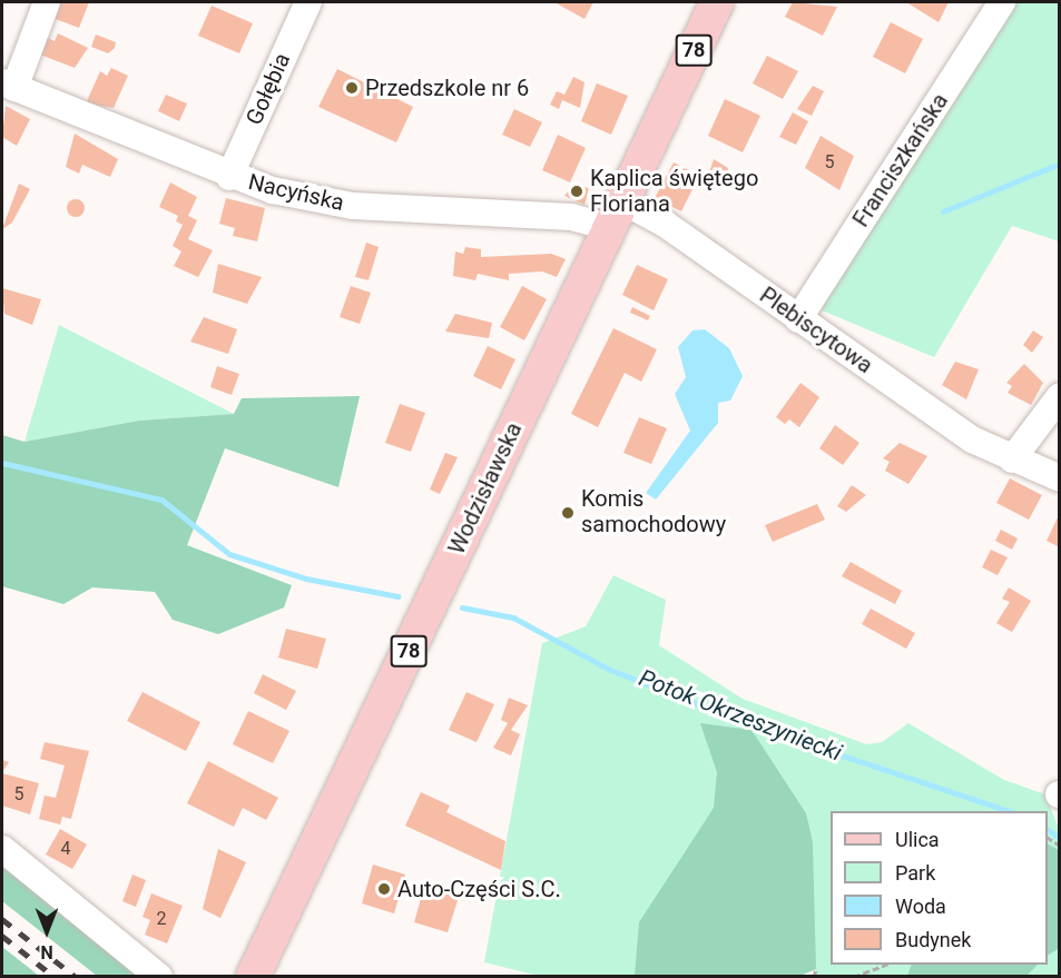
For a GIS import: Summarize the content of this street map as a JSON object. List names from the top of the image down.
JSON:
{
  "streets": {
    "main road": ["78", "Wodzisławska"],
    "street": [
      "Gołębia",
      "Franciszkańska",
      "Nacyńska",
      "Plebiscytowa"
    ]
  },
  "crossings": [
    ["Gołębia", "Nacyńska"],
    ["Franciszkańska", "Plebiscytowa"],
    ["Nacyńska", "Plebiscytowa"],
    ["Nacyńska", "Wodzisławska"],
    ["Plebiscytowa", "Wodzisławska"]
  ],
  "water": ["Potok Okrzeszyniecki"],
  "places": [
    "Przedszkole nr 6",
    "Kaplica świętego Floriana",
    "Komis samochodowy",
    "Auto-Części S.C."
  ],
  "house_numbers": [
    "5",
    "5",
    "4",
    "2"
  ],
  "legend": [
    "Ulica",
    "Park",
    "Woda",
    "Budynek"
  ],
  "north": "bottom"
}
